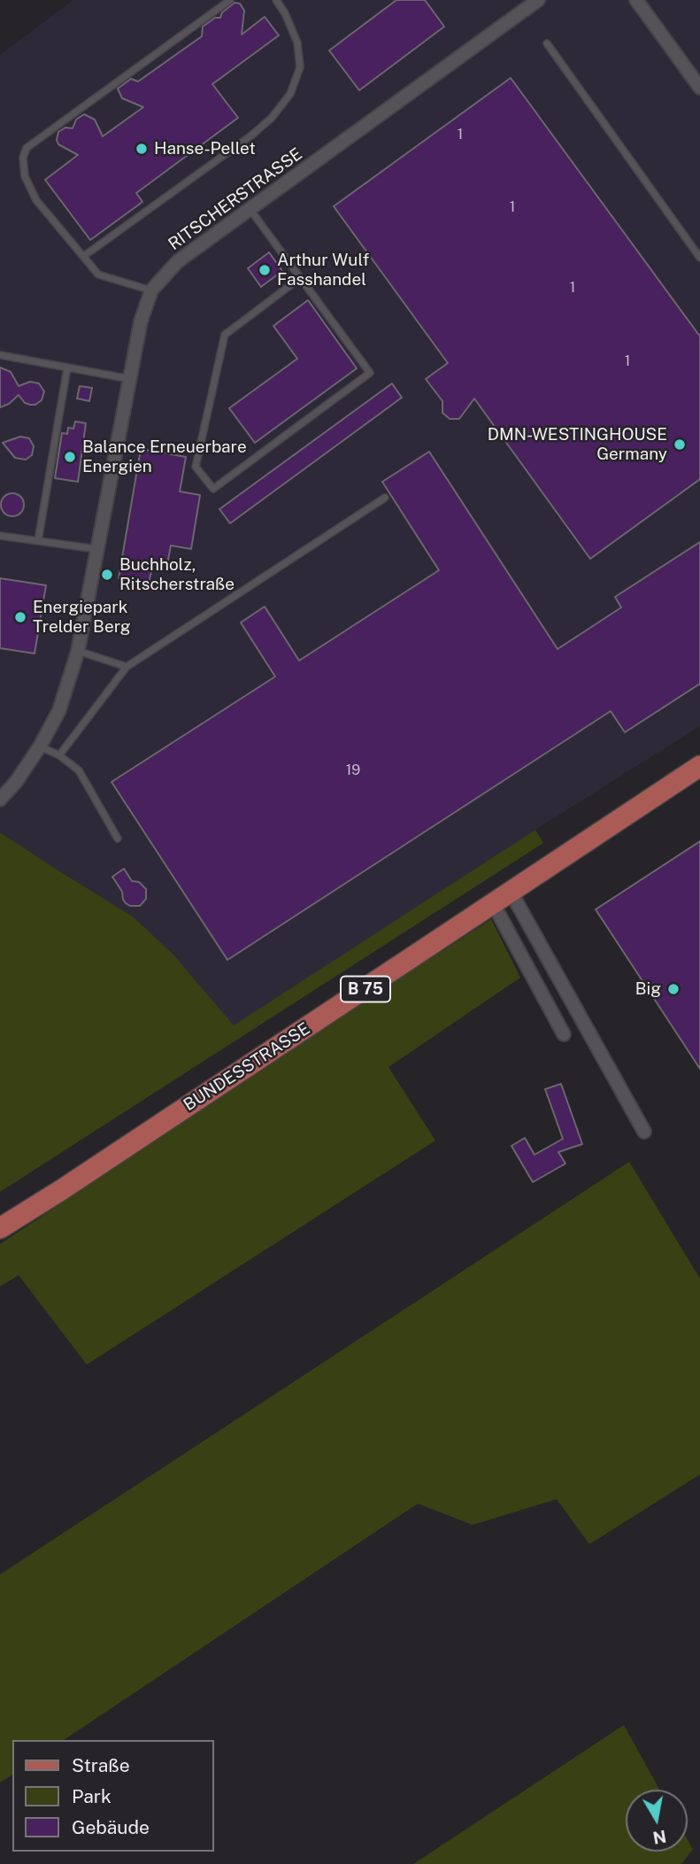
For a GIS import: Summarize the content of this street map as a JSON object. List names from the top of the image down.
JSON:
{
  "streets": {
    "main road": ["B 75", "BUNDESSTRASSE"],
    "street": ["RITSCHERSTRASSE"]
  },
  "places": [
    "Hanse-Pellet",
    "Arthur Wulf Fasshandel",
    "DMN-WESTINGHOUSE Germany",
    "Balance Erneuerbare Energien",
    "Buchholz, Ritscherstraße",
    "Energiepark Trelder Berg",
    "Big"
  ],
  "house_numbers": [
    "1",
    "1",
    "1",
    "1",
    "19"
  ],
  "legend": ["Straße", "Park", "Gebäude"],
  "north": "bottom"
}
